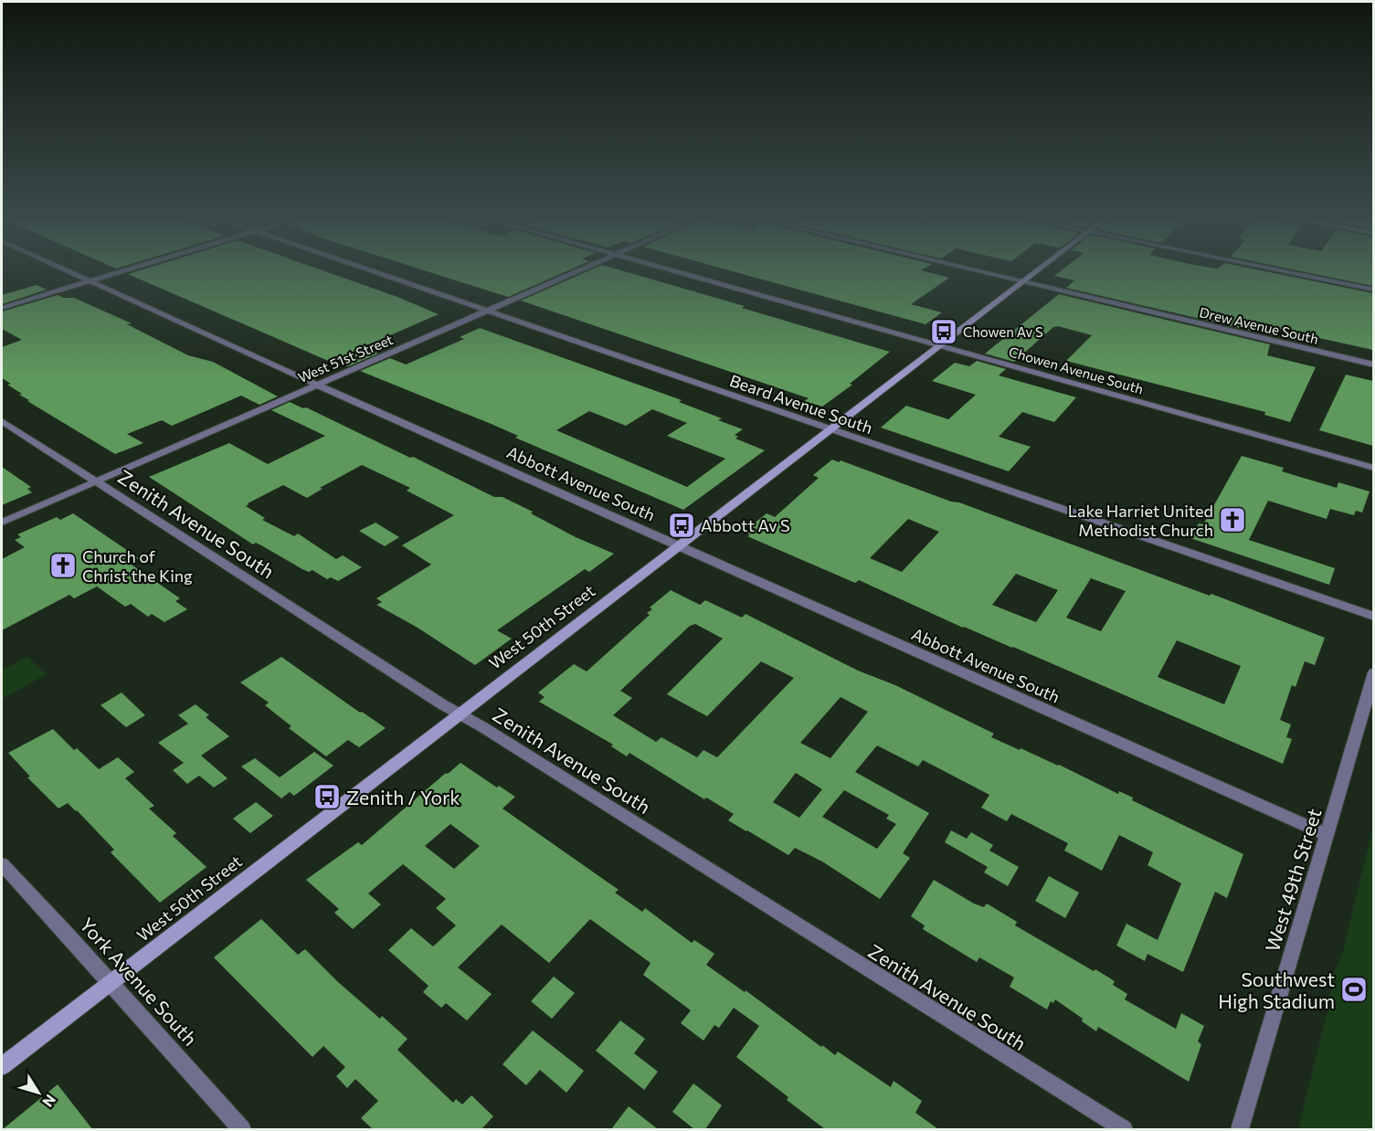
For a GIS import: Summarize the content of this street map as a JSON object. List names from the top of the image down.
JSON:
{
  "streets": {
    "main road": ["West 50th Street"],
    "street": [
      "Drew Avenue South",
      "West 51st Street",
      "Chowen Avenue South",
      "Beard Avenue South",
      "Abbott Avenue South",
      "Zenith Avenue South",
      "West 49th Street",
      "York Avenue South"
    ]
  },
  "crossings": [
    ["Drew Avenue South", "West 50th Street"],
    ["West 51st Street", "Beard Avenue South"],
    ["West 51st Street", "Abbott Avenue South"],
    ["West 51st Street", "Zenith Avenue South"],
    ["Chowen Avenue South", "West 50th Street"],
    ["Beard Avenue South", "West 50th Street"],
    ["Abbott Avenue South", "West 50th Street"],
    ["Abbott Avenue South", "West 49th Street"],
    ["Zenith Avenue South", "West 50th Street"],
    ["West 50th Street", "York Avenue South"]
  ],
  "places": {
    "bus stop": ["Chowen Av S", "Abbott Av S", "Zenith / York"],
    "church": ["Lake Harriet United Methodist Church", "Church of Christ the King"],
    "sports": ["Southwest High Stadium"]
  },
  "north": "bottom right"
}
